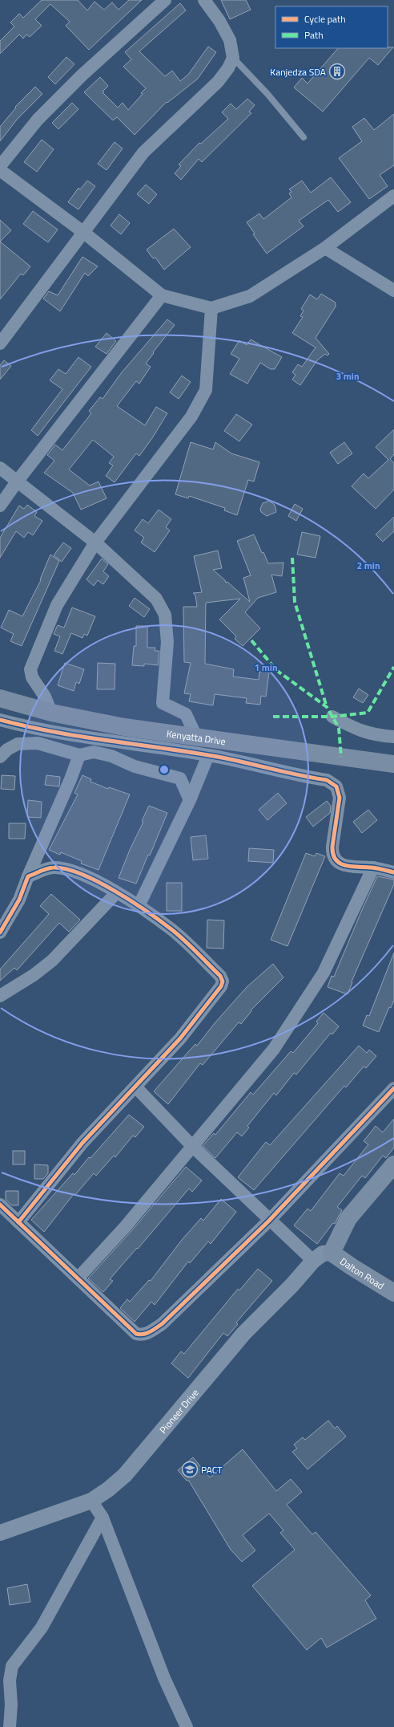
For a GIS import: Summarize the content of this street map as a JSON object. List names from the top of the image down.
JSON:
{
  "streets": {
    "main road": ["Kenyatta Drive", "Dalton Road"],
    "street": ["Pioneer Drive"]
  },
  "crossings": [
    ["Dalton Road", "Pioneer Drive"]
  ],
  "places": {
    "building": ["Kanjedza SDA"],
    "school or university": ["PACT"]
  },
  "legend": ["Cycle path", "Path"],
  "rings": ["3 min", "2 min", "1 min"]
}
